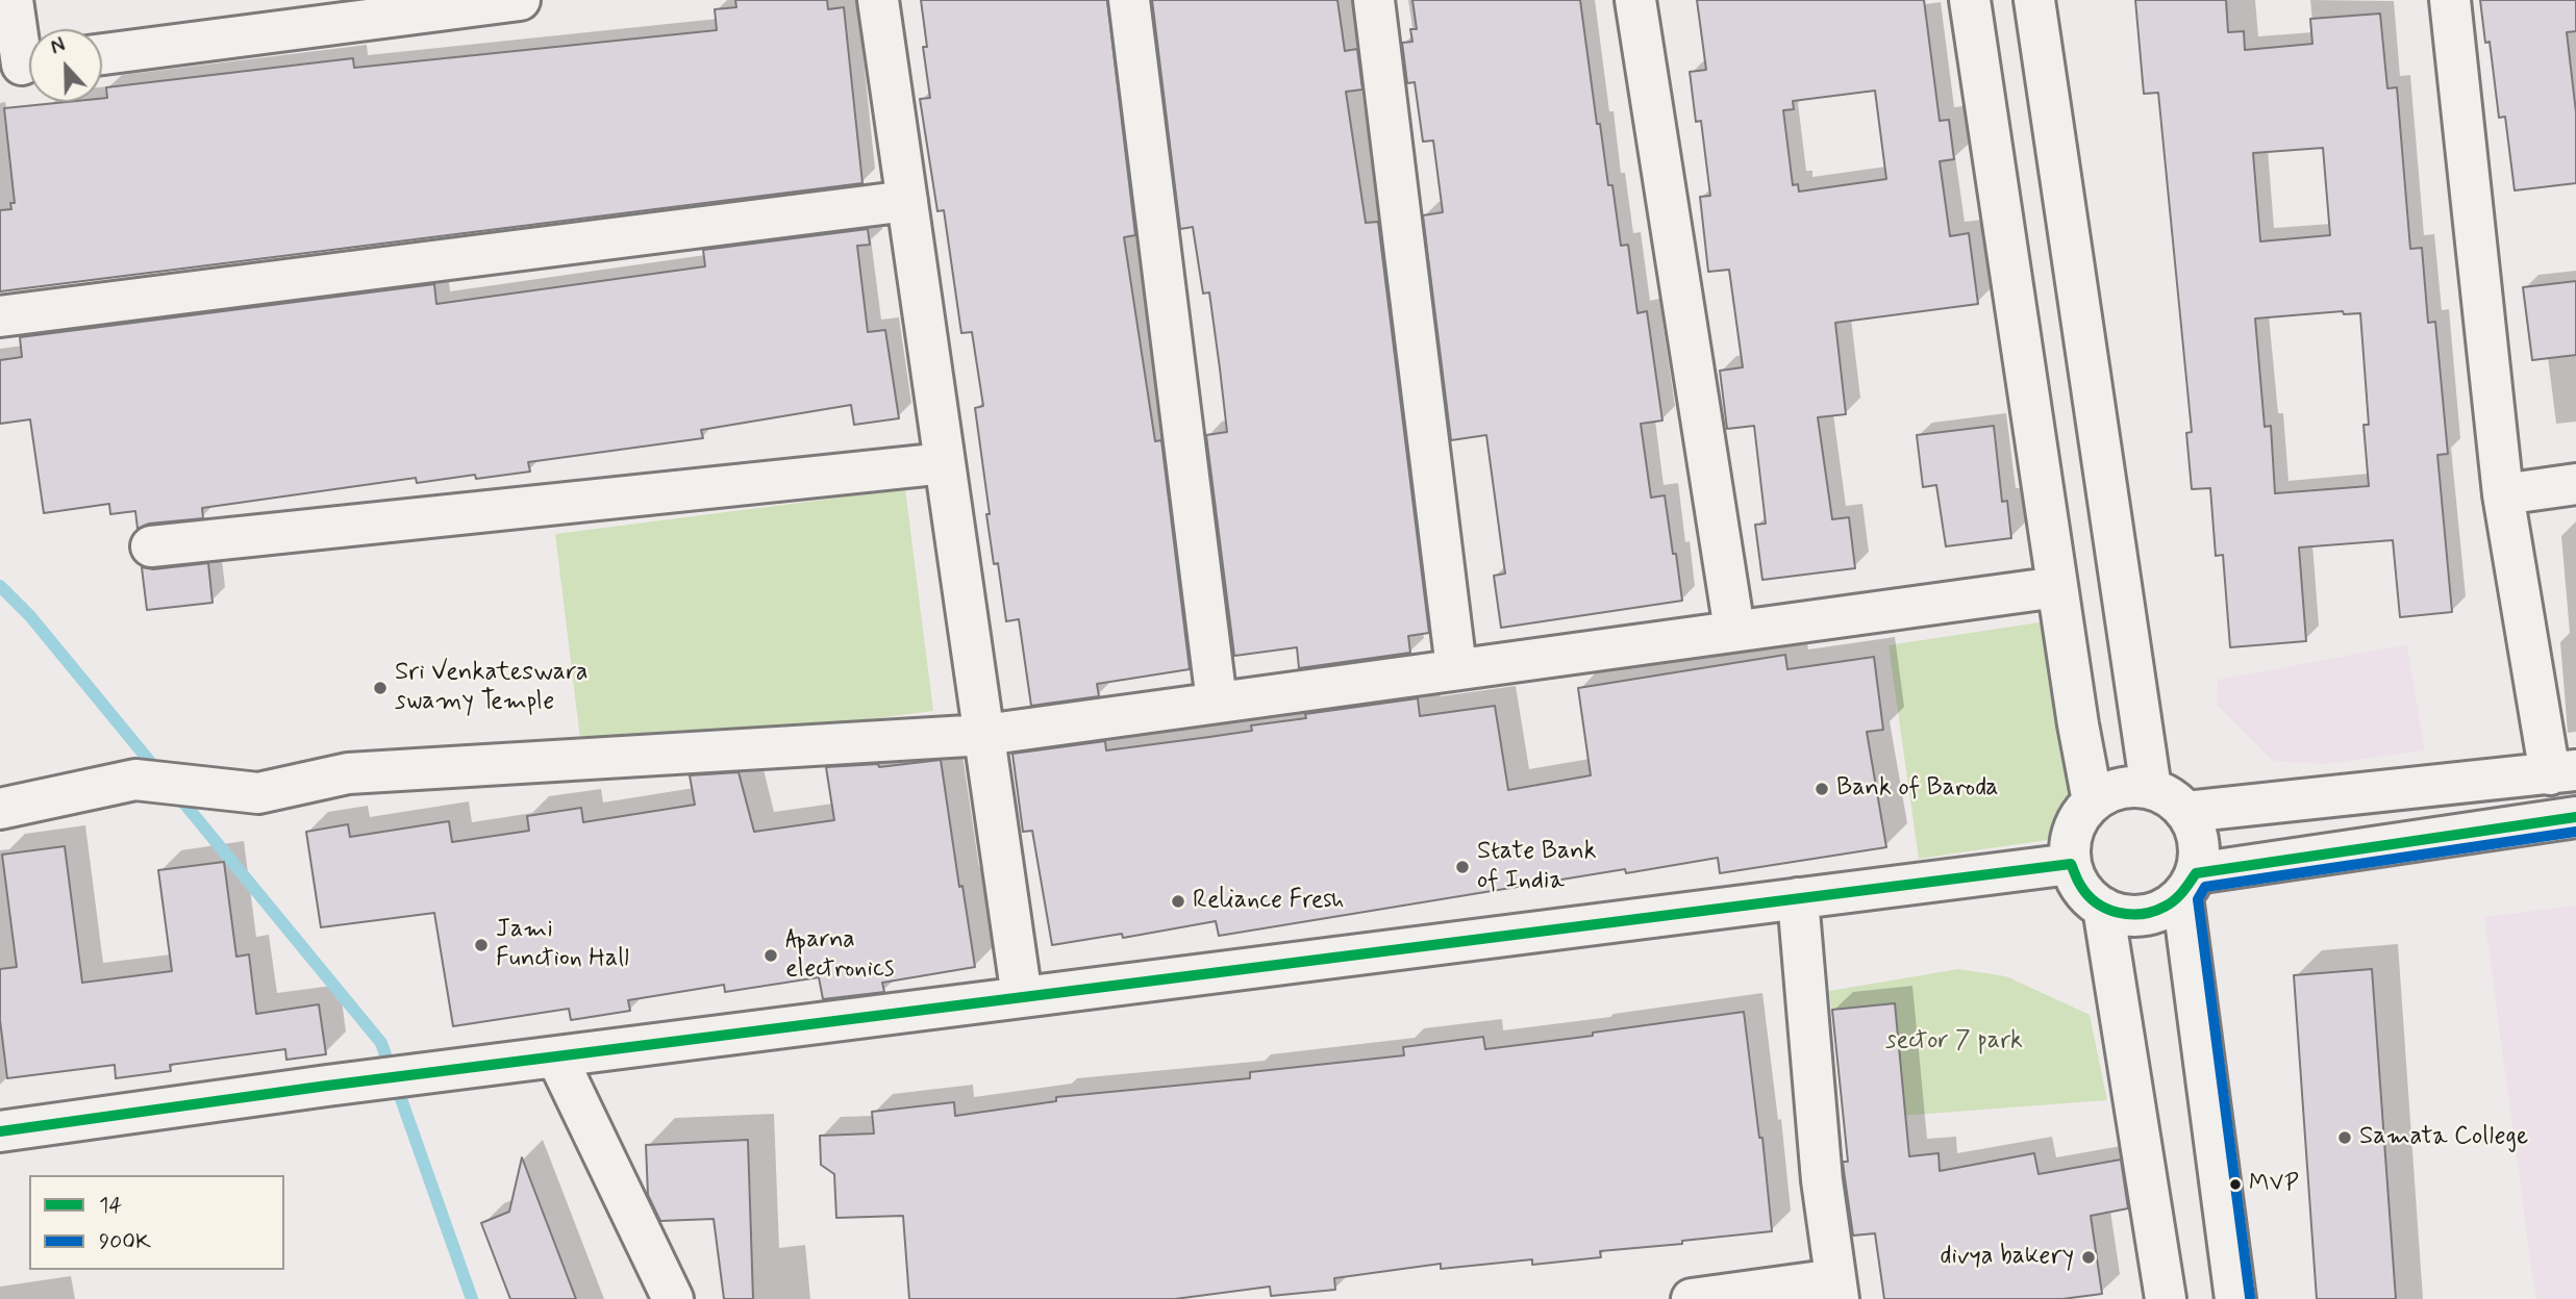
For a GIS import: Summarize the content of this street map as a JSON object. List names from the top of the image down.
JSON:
{
  "parks": ["sector 7 park"],
  "places": [
    "Sri Venkateswara swamy Temple",
    "Bank of Baroda",
    "State Bank of India",
    "Reliance Fresh",
    "Jami Function Hall",
    "Aparna electronics",
    "Samata College",
    "MVP",
    "divya bakery"
  ],
  "lines": ["transit line 14", "transit line 900K"],
  "legend": ["14", "900K"],
  "north": "top"
}
